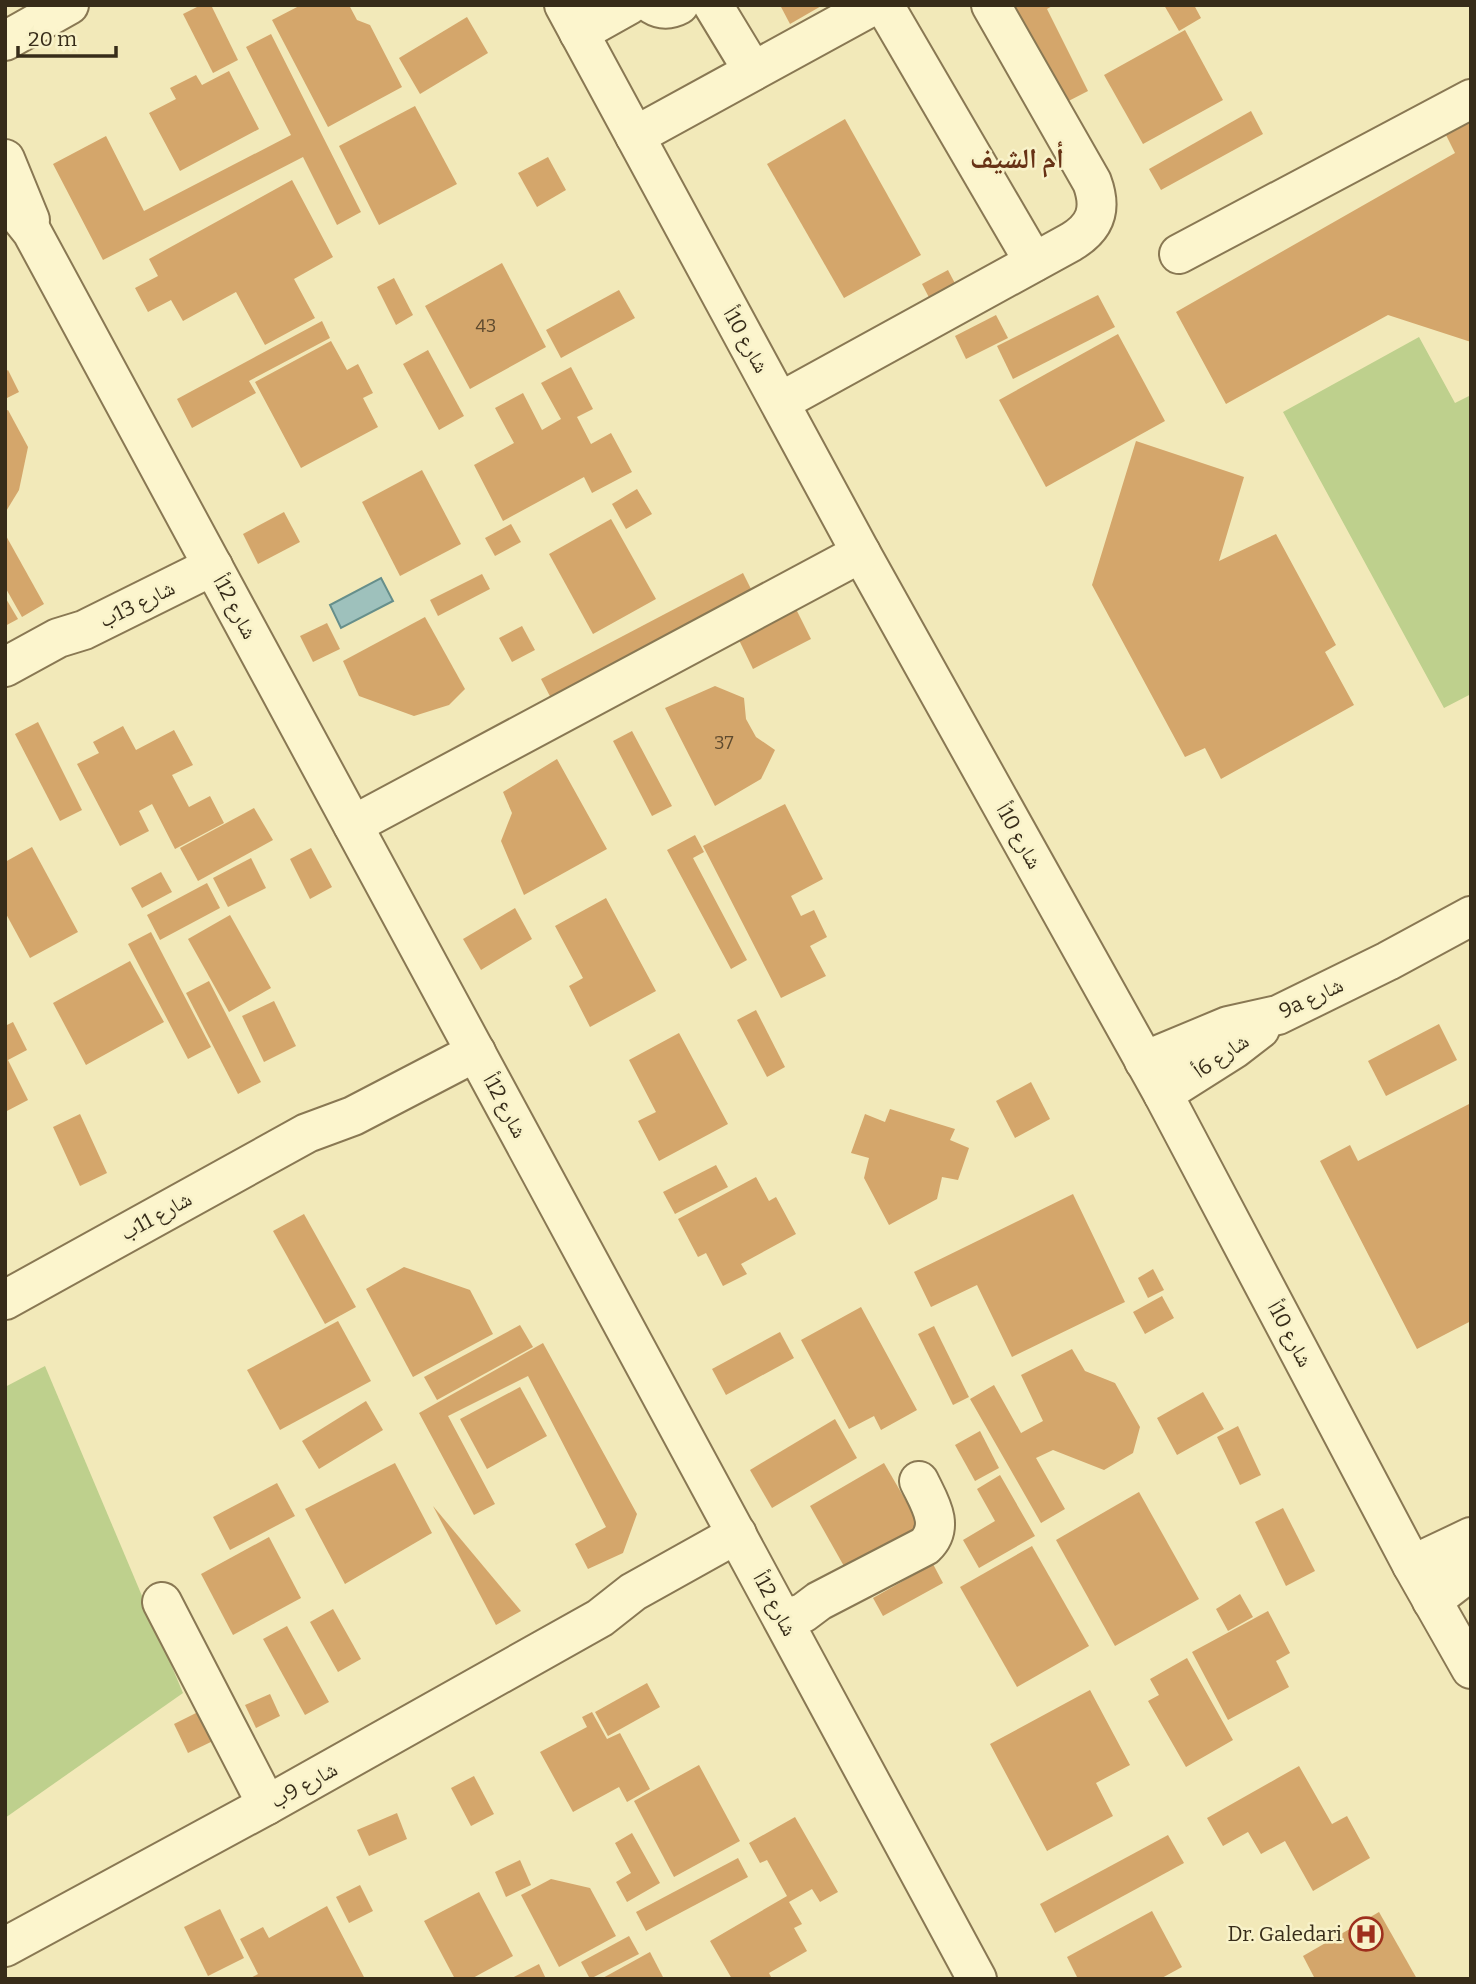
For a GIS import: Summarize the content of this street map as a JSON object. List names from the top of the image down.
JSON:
{
  "streets": {
    "street": [
      "شارع 10أ",
      "شارع 13ب",
      "شارع 12أ",
      "9a شارع",
      "شارع 6أ",
      "شارع 11ب",
      "شارع 9ب"
    ]
  },
  "crossings": [
    ["شارع 10أ", "9a شارع"],
    ["شارع 10أ", "شارع 6أ"],
    ["شارع 13ب", "شارع 12أ"],
    ["شارع 12أ", "شارع 11ب"],
    ["شارع 12أ", "شارع 9ب"],
    ["9a شارع", "شارع 6أ"]
  ],
  "districts": ["أم الشيف"],
  "places": {
    "hospital": ["Dr. Galedari"]
  },
  "house_numbers": ["43", "37"],
  "scale_bar": "20 m"
}
